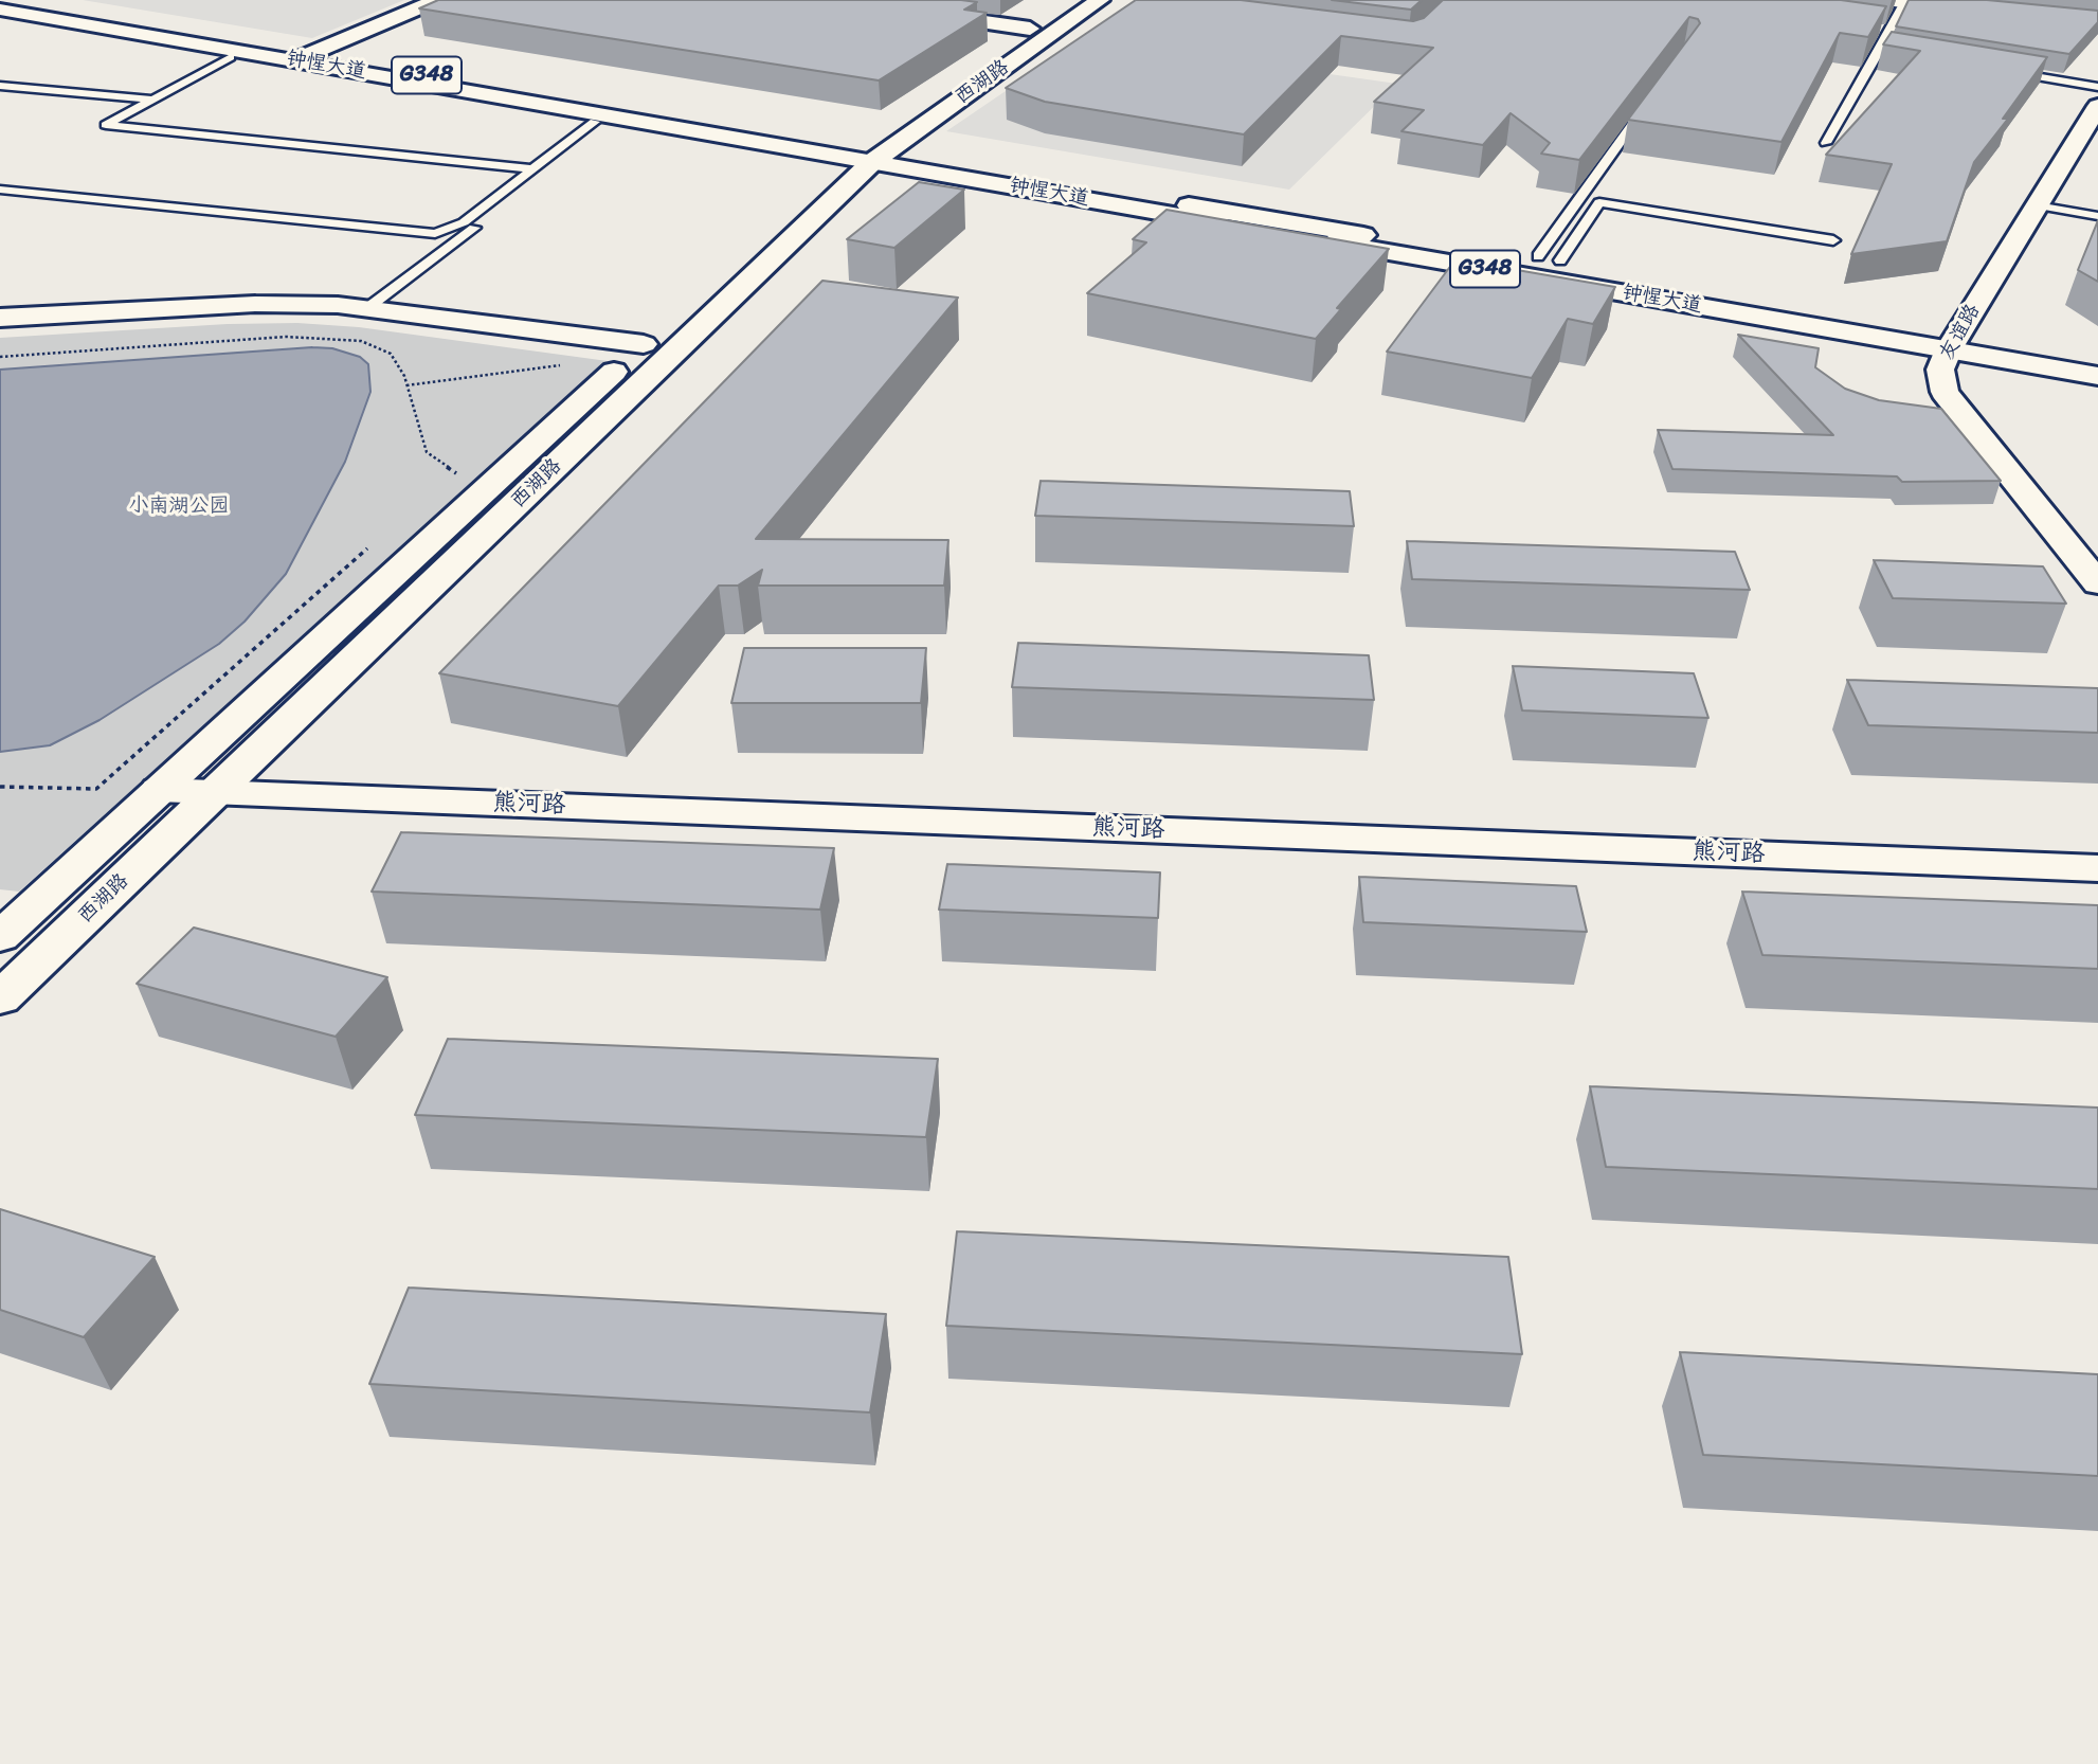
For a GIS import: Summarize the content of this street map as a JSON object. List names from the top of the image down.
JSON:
{
  "streets": {
    "main road": [
      "钟惺大道",
      "G348",
      "西湖路",
      "友谊路",
      "熊河路"
    ]
  },
  "crossings": [
    ["钟惺大道", "西湖路"],
    ["西湖路", "熊河路"]
  ],
  "parks": ["小南湖公园"]
}
